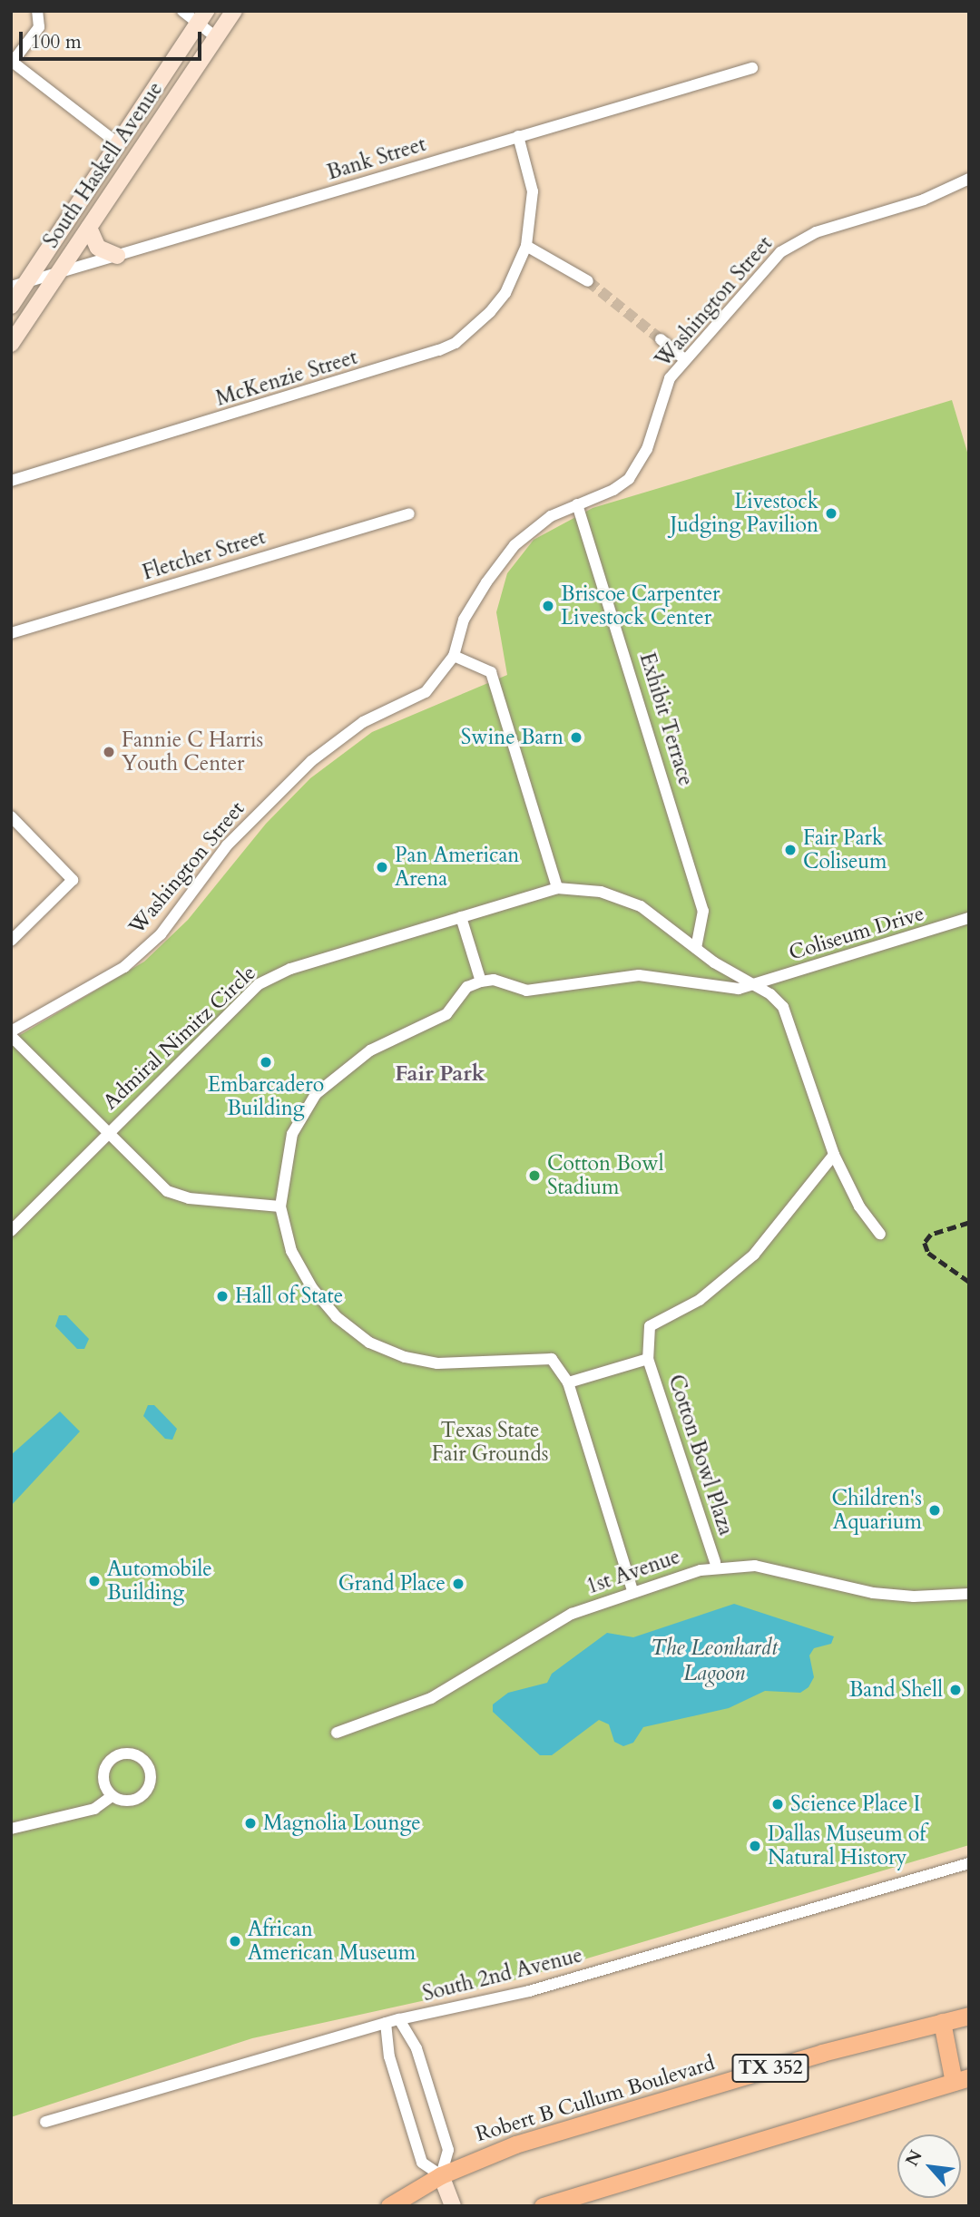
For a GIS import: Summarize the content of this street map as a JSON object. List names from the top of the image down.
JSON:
{
  "streets": {
    "main road": ["South Haskell Avenue", "TX 352", "Robert B Cullum Boulevard"],
    "street": [
      "Bank Street",
      "Washington Street",
      "McKenzie Street",
      "Fletcher Street",
      "Exhibit Terrace",
      "Coliseum Drive",
      "Admiral Nimitz Circle",
      "Cotton Bowl Plaza",
      "1st Avenue",
      "South 2nd Avenue"
    ]
  },
  "crossings": [
    ["Bank Street", "South Haskell Avenue"],
    ["Bank Street", "McKenzie Street"],
    ["Washington Street", "Exhibit Terrace"]
  ],
  "districts": ["Fair Park"],
  "water": ["The Leonhardt Lagoon"],
  "parks": ["Texas State Fair Grounds"],
  "places": [
    "Livestock Judging Pavilion",
    "Briscoe Carpenter Livestock Center",
    "Swine Barn",
    "Fannie C Harris Youth Center",
    "Fair Park Coliseum",
    "Pan American Arena",
    "Embarcadero Building",
    "Cotton Bowl Stadium",
    "Hall of State",
    "Children's Aquarium",
    "Automobile Building",
    "Grand Place",
    "Band Shell",
    "Science Place I",
    "Magnolia Lounge",
    "Dallas Museum of Natural History",
    "African American Museum"
  ],
  "scale_bar": "100 m",
  "north": "top left"
}
